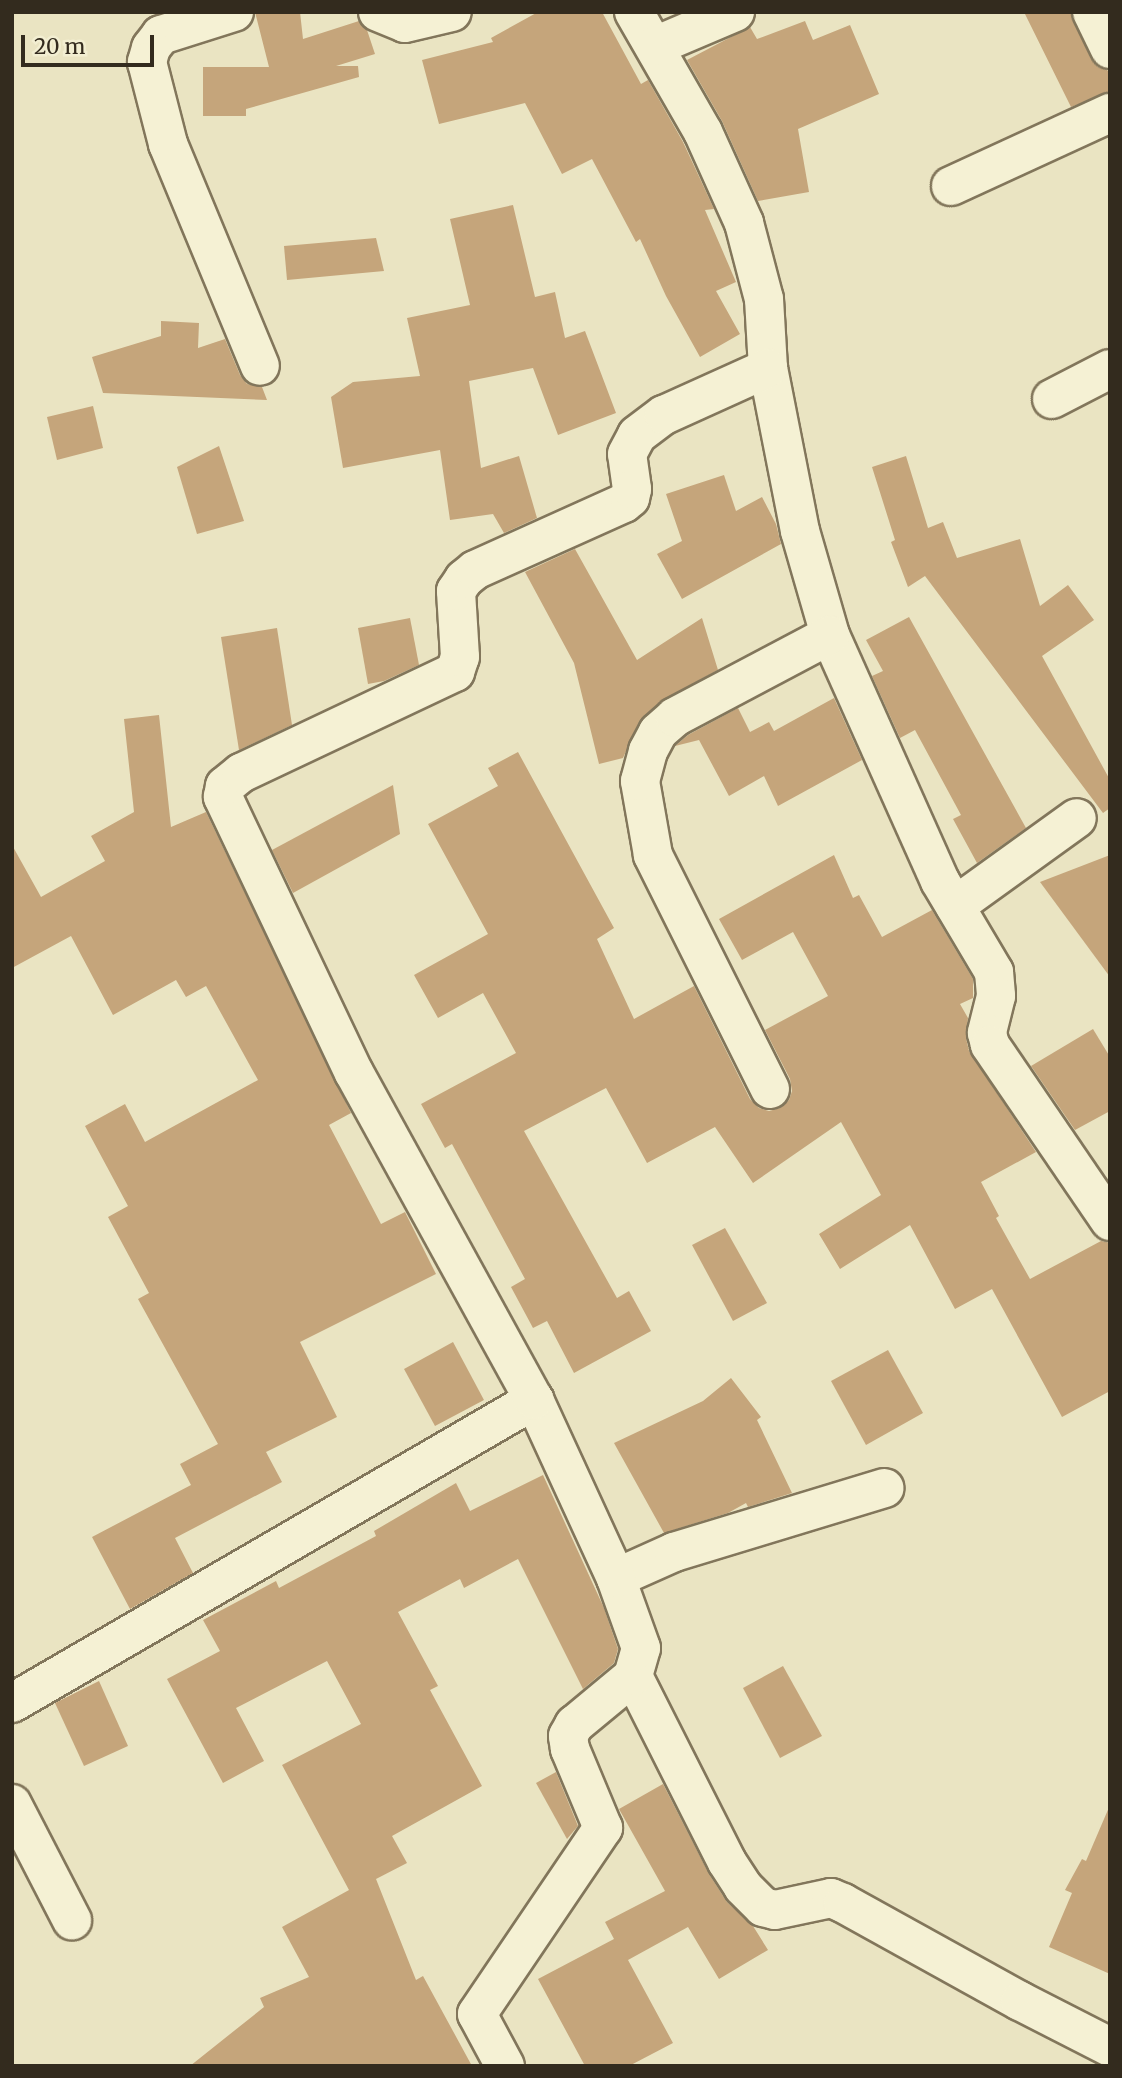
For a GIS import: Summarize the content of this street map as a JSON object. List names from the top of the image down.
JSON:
{
  "scale_bar": "20 m"
}
